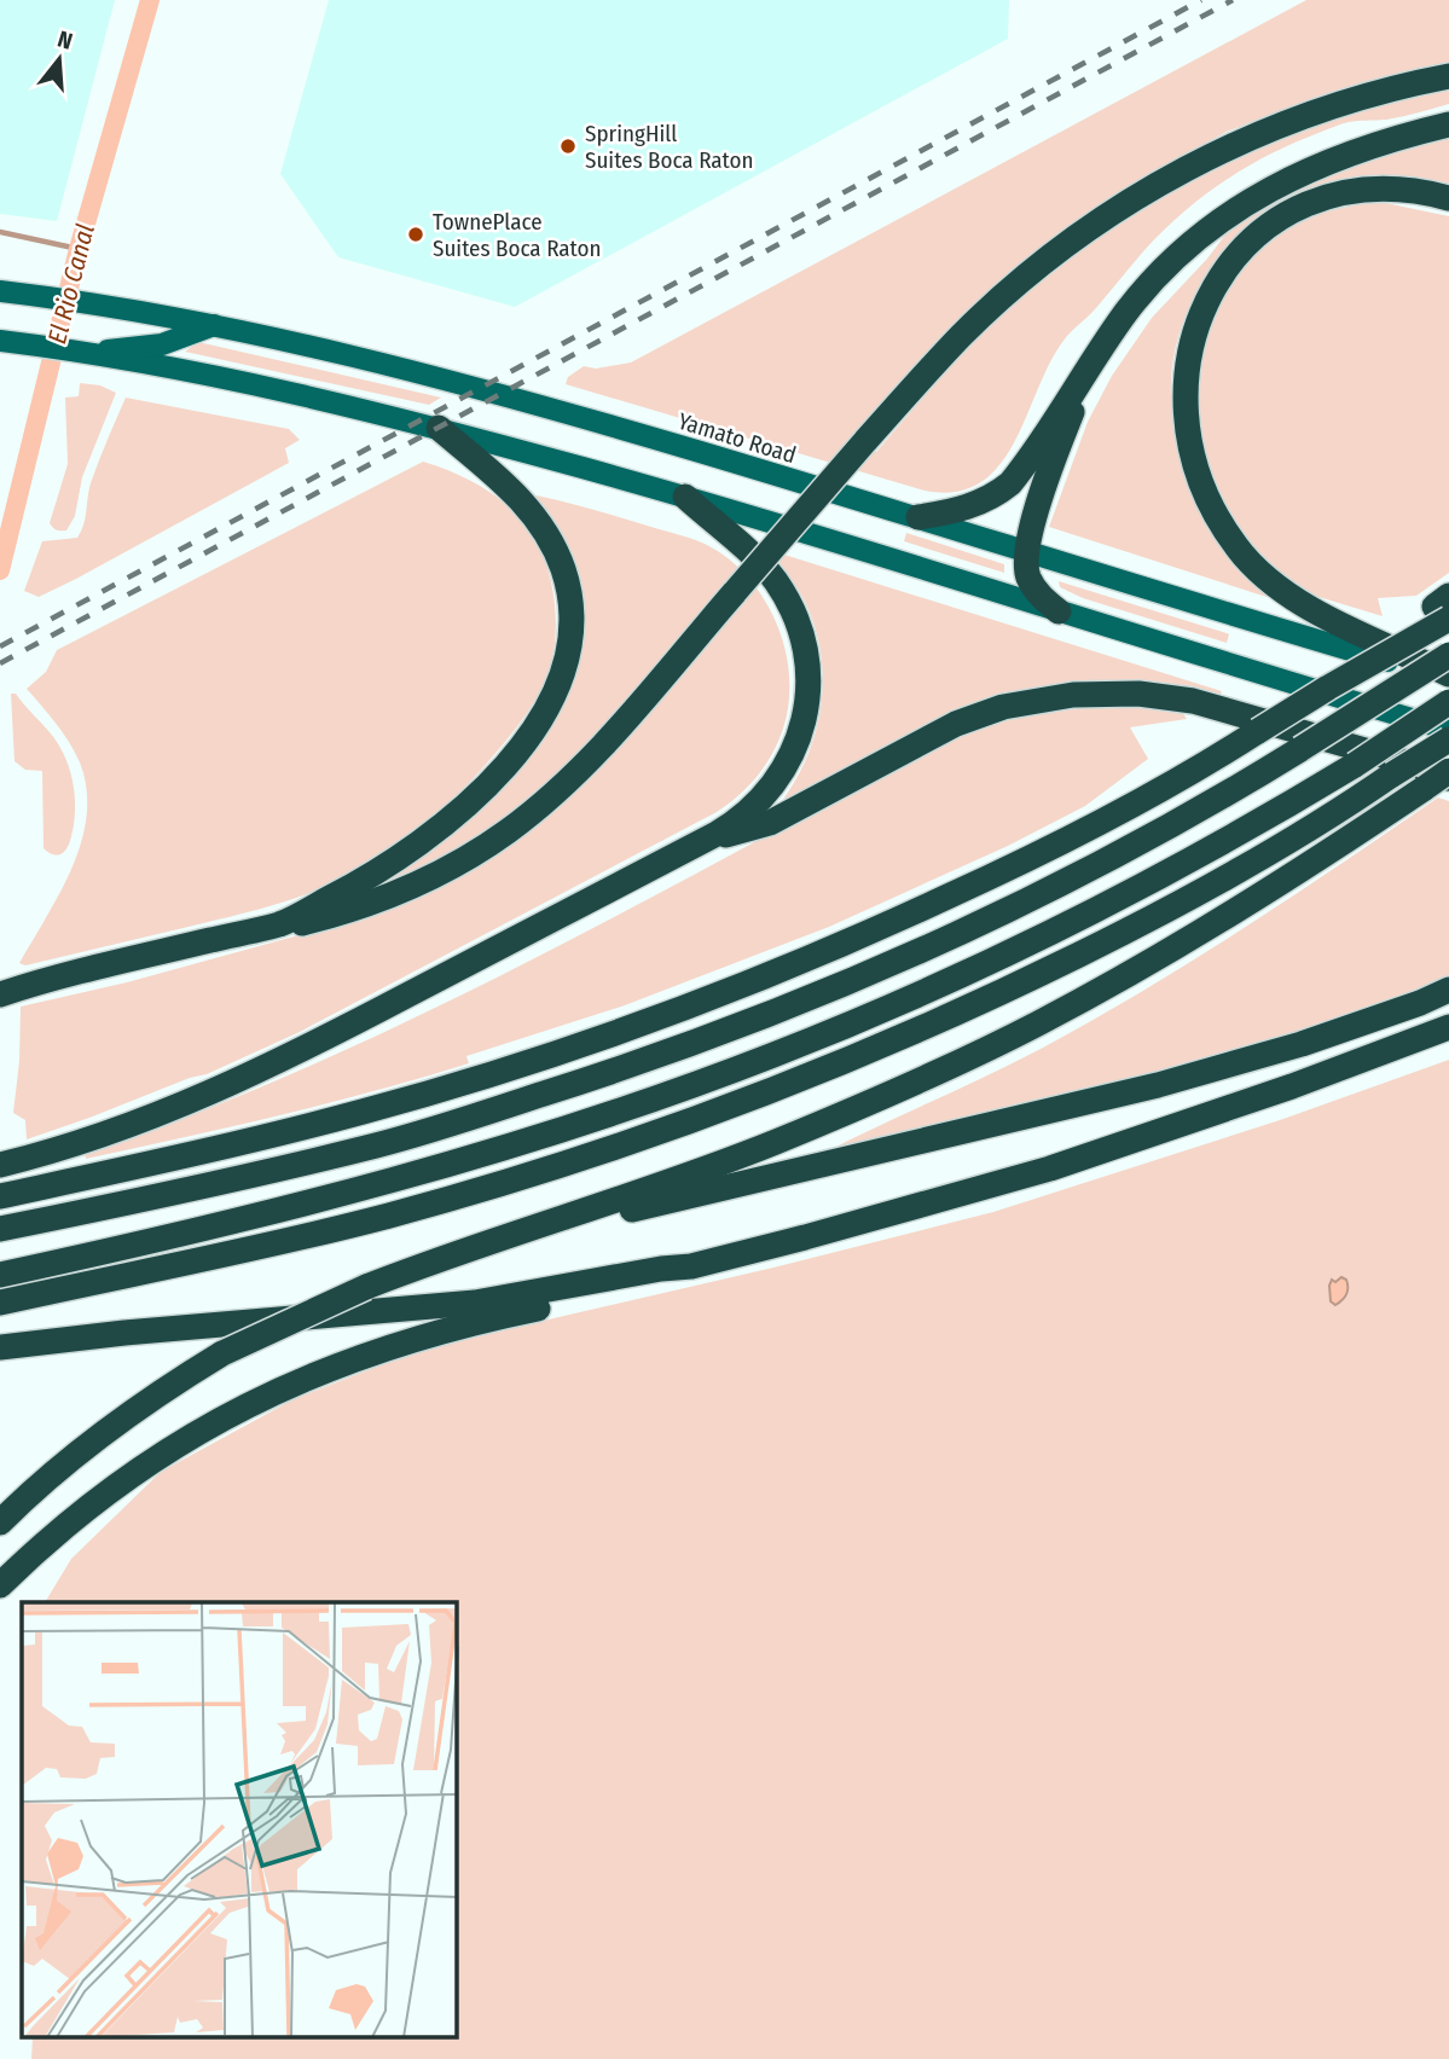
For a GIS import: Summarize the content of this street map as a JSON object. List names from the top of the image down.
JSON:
{
  "streets": {
    "main road": ["Yamato Road"]
  },
  "water": ["El Rio Canal"],
  "places": ["SpringHill Suites Boca Raton", "TownePlace Suites Boca Raton"],
  "north": "top"
}
